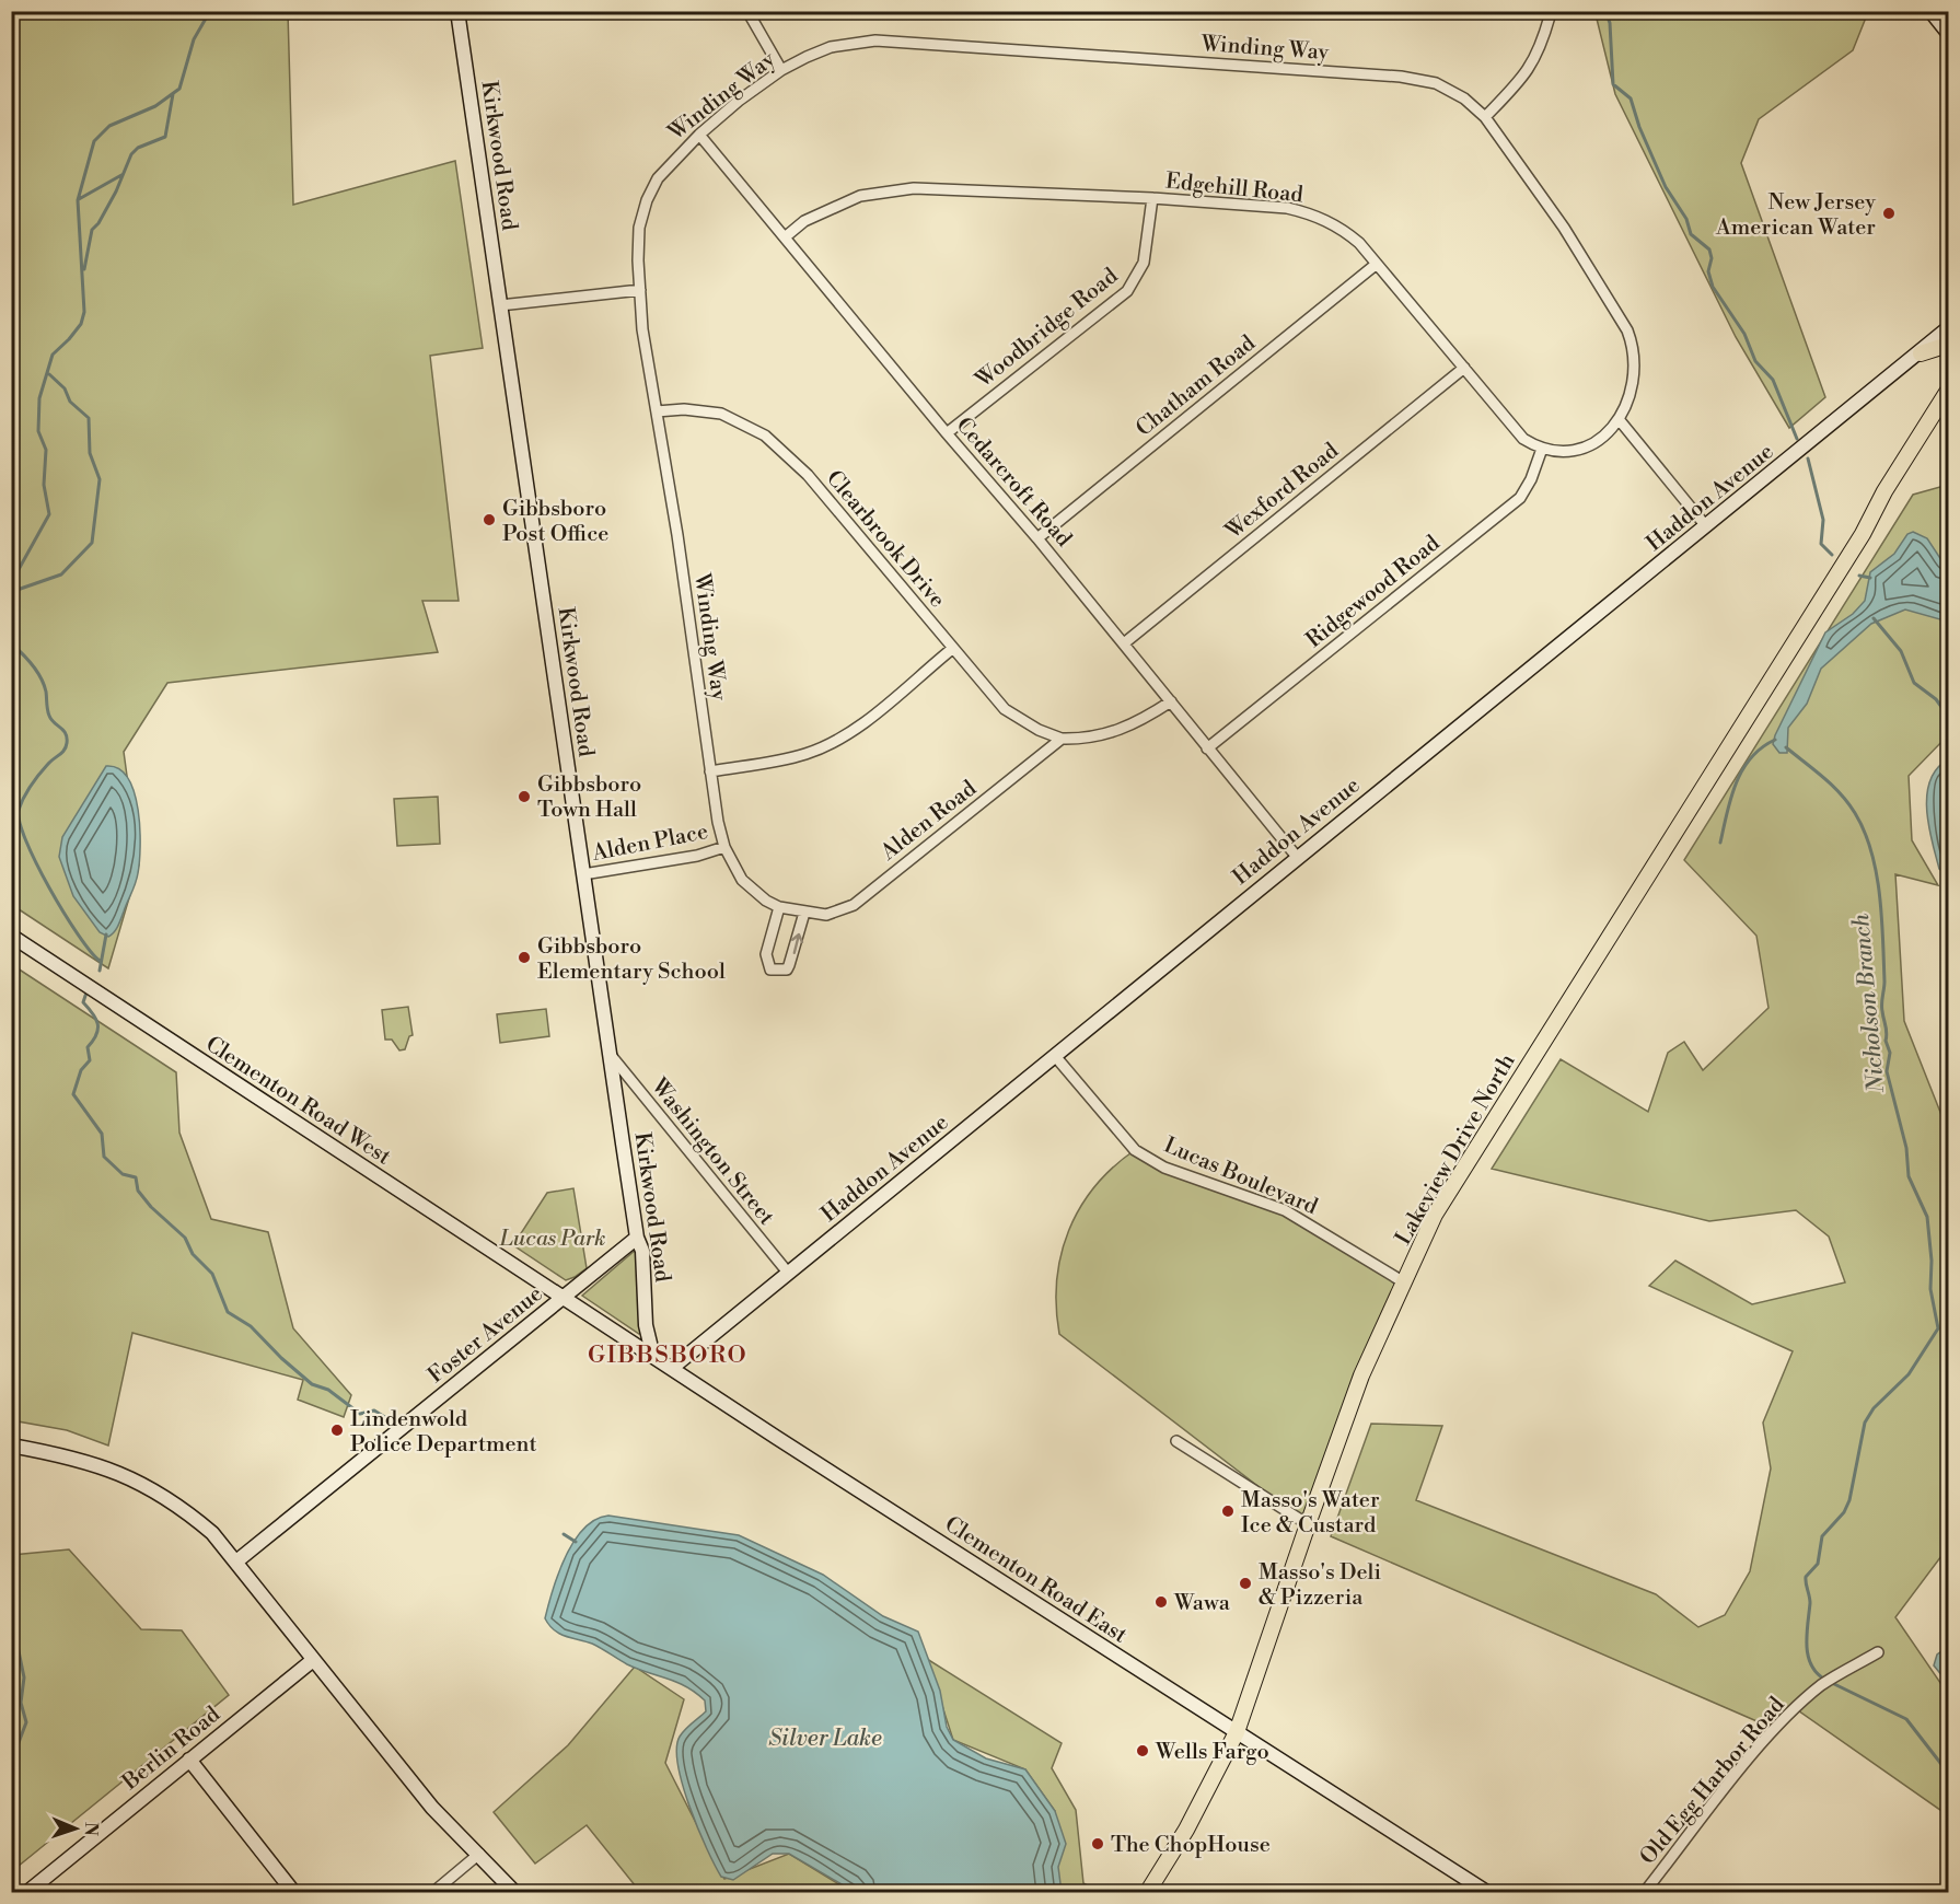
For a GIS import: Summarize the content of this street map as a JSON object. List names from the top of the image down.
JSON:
{
  "streets": {
    "main road": ["Lakeview Drive North"],
    "street": [
      "Winding Way",
      "Kirkwood Road",
      "Edgehill Road",
      "Woodbridge Road",
      "Chatham Road",
      "Cedarcroft Road",
      "Wexford Road",
      "Haddon Avenue",
      "Clearbrook Drive",
      "Ridgewood Road",
      "Alden Road",
      "Alden Place",
      "Clementon Road West",
      "Washington Street",
      "Lucas Boulevard",
      "Foster Avenue",
      "Clementon Road East",
      "Berlin Road",
      "Old Egg Harbor Road"
    ]
  },
  "crossings": [
    ["Winding Way", "Cedarcroft Road"],
    ["Winding Way", "Clearbrook Drive"],
    ["Winding Way", "Alden Road"],
    ["Winding Way", "Alden Place"],
    ["Kirkwood Road", "Alden Place"],
    ["Kirkwood Road", "Washington Street"],
    ["Kirkwood Road", "Foster Avenue"],
    ["Kirkwood Road", "Clementon Road East"],
    ["Edgehill Road", "Woodbridge Road"],
    ["Edgehill Road", "Chatham Road"],
    ["Edgehill Road", "Cedarcroft Road"],
    ["Edgehill Road", "Wexford Road"],
    ["Edgehill Road", "Ridgewood Road"],
    ["Woodbridge Road", "Cedarcroft Road"],
    ["Chatham Road", "Cedarcroft Road"],
    ["Cedarcroft Road", "Wexford Road"],
    ["Cedarcroft Road", "Haddon Avenue"],
    ["Cedarcroft Road", "Ridgewood Road"],
    ["Haddon Avenue", "Washington Street"],
    ["Haddon Avenue", "Lucas Boulevard"],
    ["Haddon Avenue", "Clementon Road East"],
    ["Clearbrook Drive", "Alden Road"],
    ["Alden Road", "Alden Place"],
    ["Clementon Road West", "Foster Avenue"],
    ["Clementon Road West", "Clementon Road East"],
    ["Lakeview Drive North", "Lucas Boulevard"],
    ["Lakeview Drive North", "Clementon Road East"],
    ["Foster Avenue", "Clementon Road East"]
  ],
  "districts": ["GIBBSBORO"],
  "water": ["Nicholson Branch", "Silver Lake"],
  "parks": ["Lucas Park"],
  "places": [
    "New Jersey American Water",
    "Gibbsboro Post Office",
    "Gibbsboro Town Hall",
    "Gibbsboro Elementary School",
    "Lindenwold Police Department",
    "Masso's Water Ice & Custard",
    "Masso's Deli & Pizzeria",
    "Wawa",
    "Wells Fargo",
    "The ChopHouse"
  ],
  "north": "right"
}
